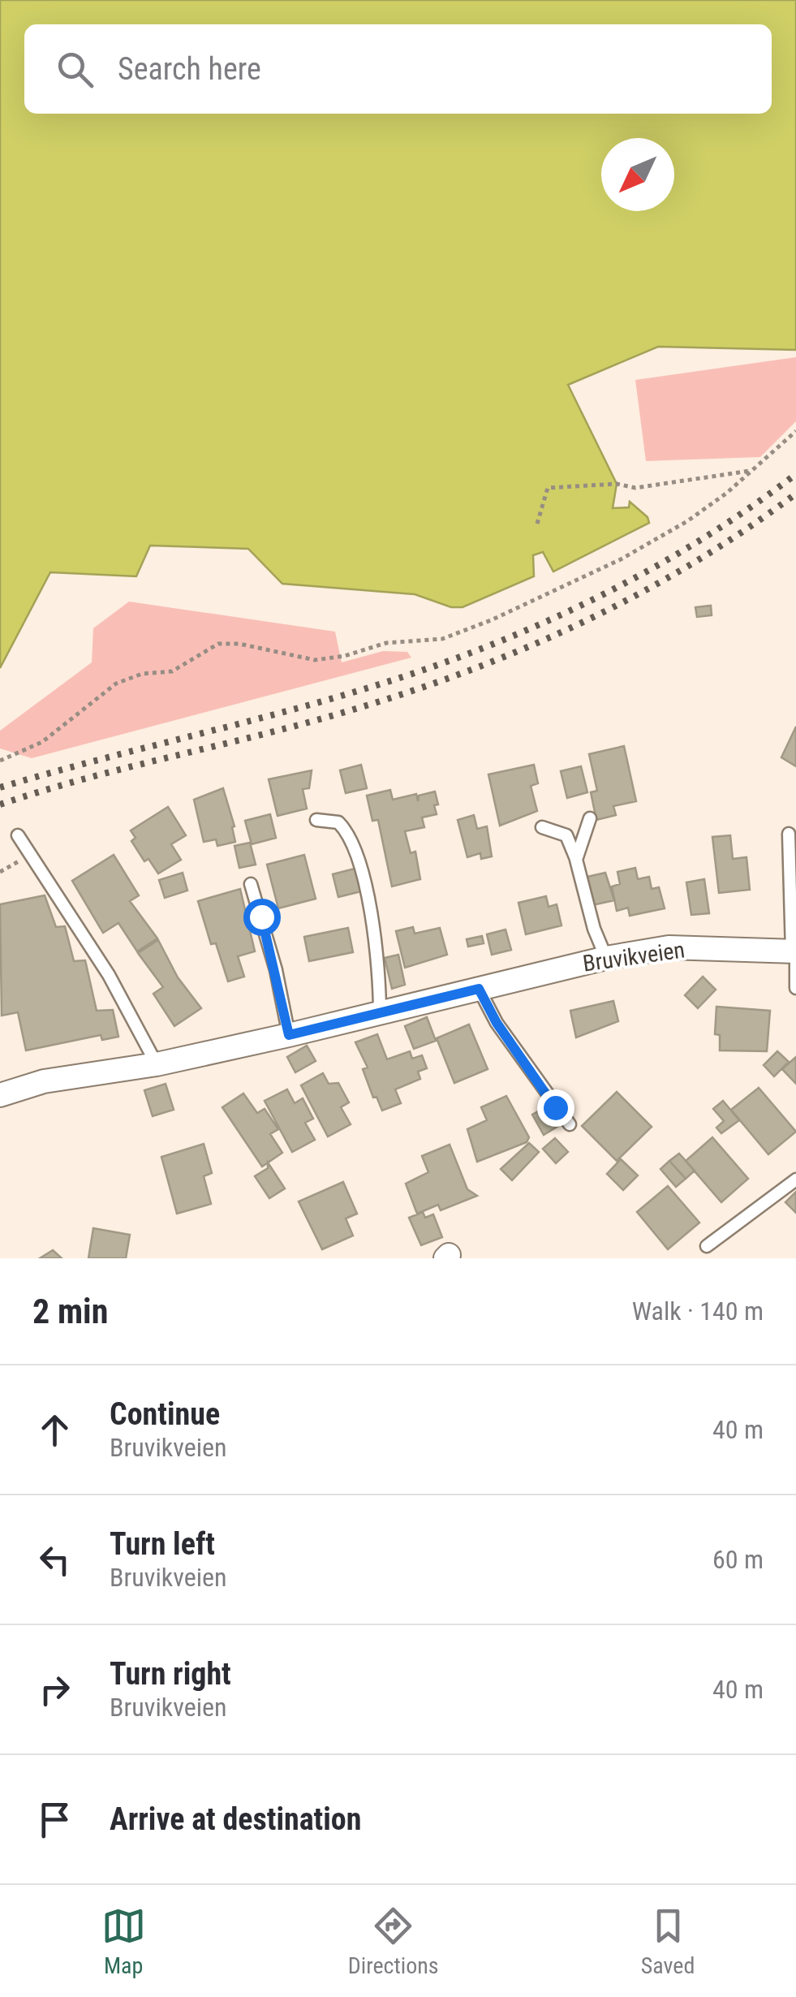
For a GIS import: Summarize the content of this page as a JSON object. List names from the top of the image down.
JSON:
{
  "streets": {
    "street": ["Bruvikveien"]
  },
  "north": "bottom left",
  "page": {
    "search": "Search here",
    "heading": ["2 min", "Walk · 140 m"],
    "list": [
      ["Continue", "Bruvikveien", "40 m"],
      ["Turn left", "Bruvikveien", "60 m"],
      ["Turn right", "Bruvikveien", "40 m"],
      "Arrive at destination"
    ],
    "nav": ["Map", "Directions", "Saved"]
  }
}
